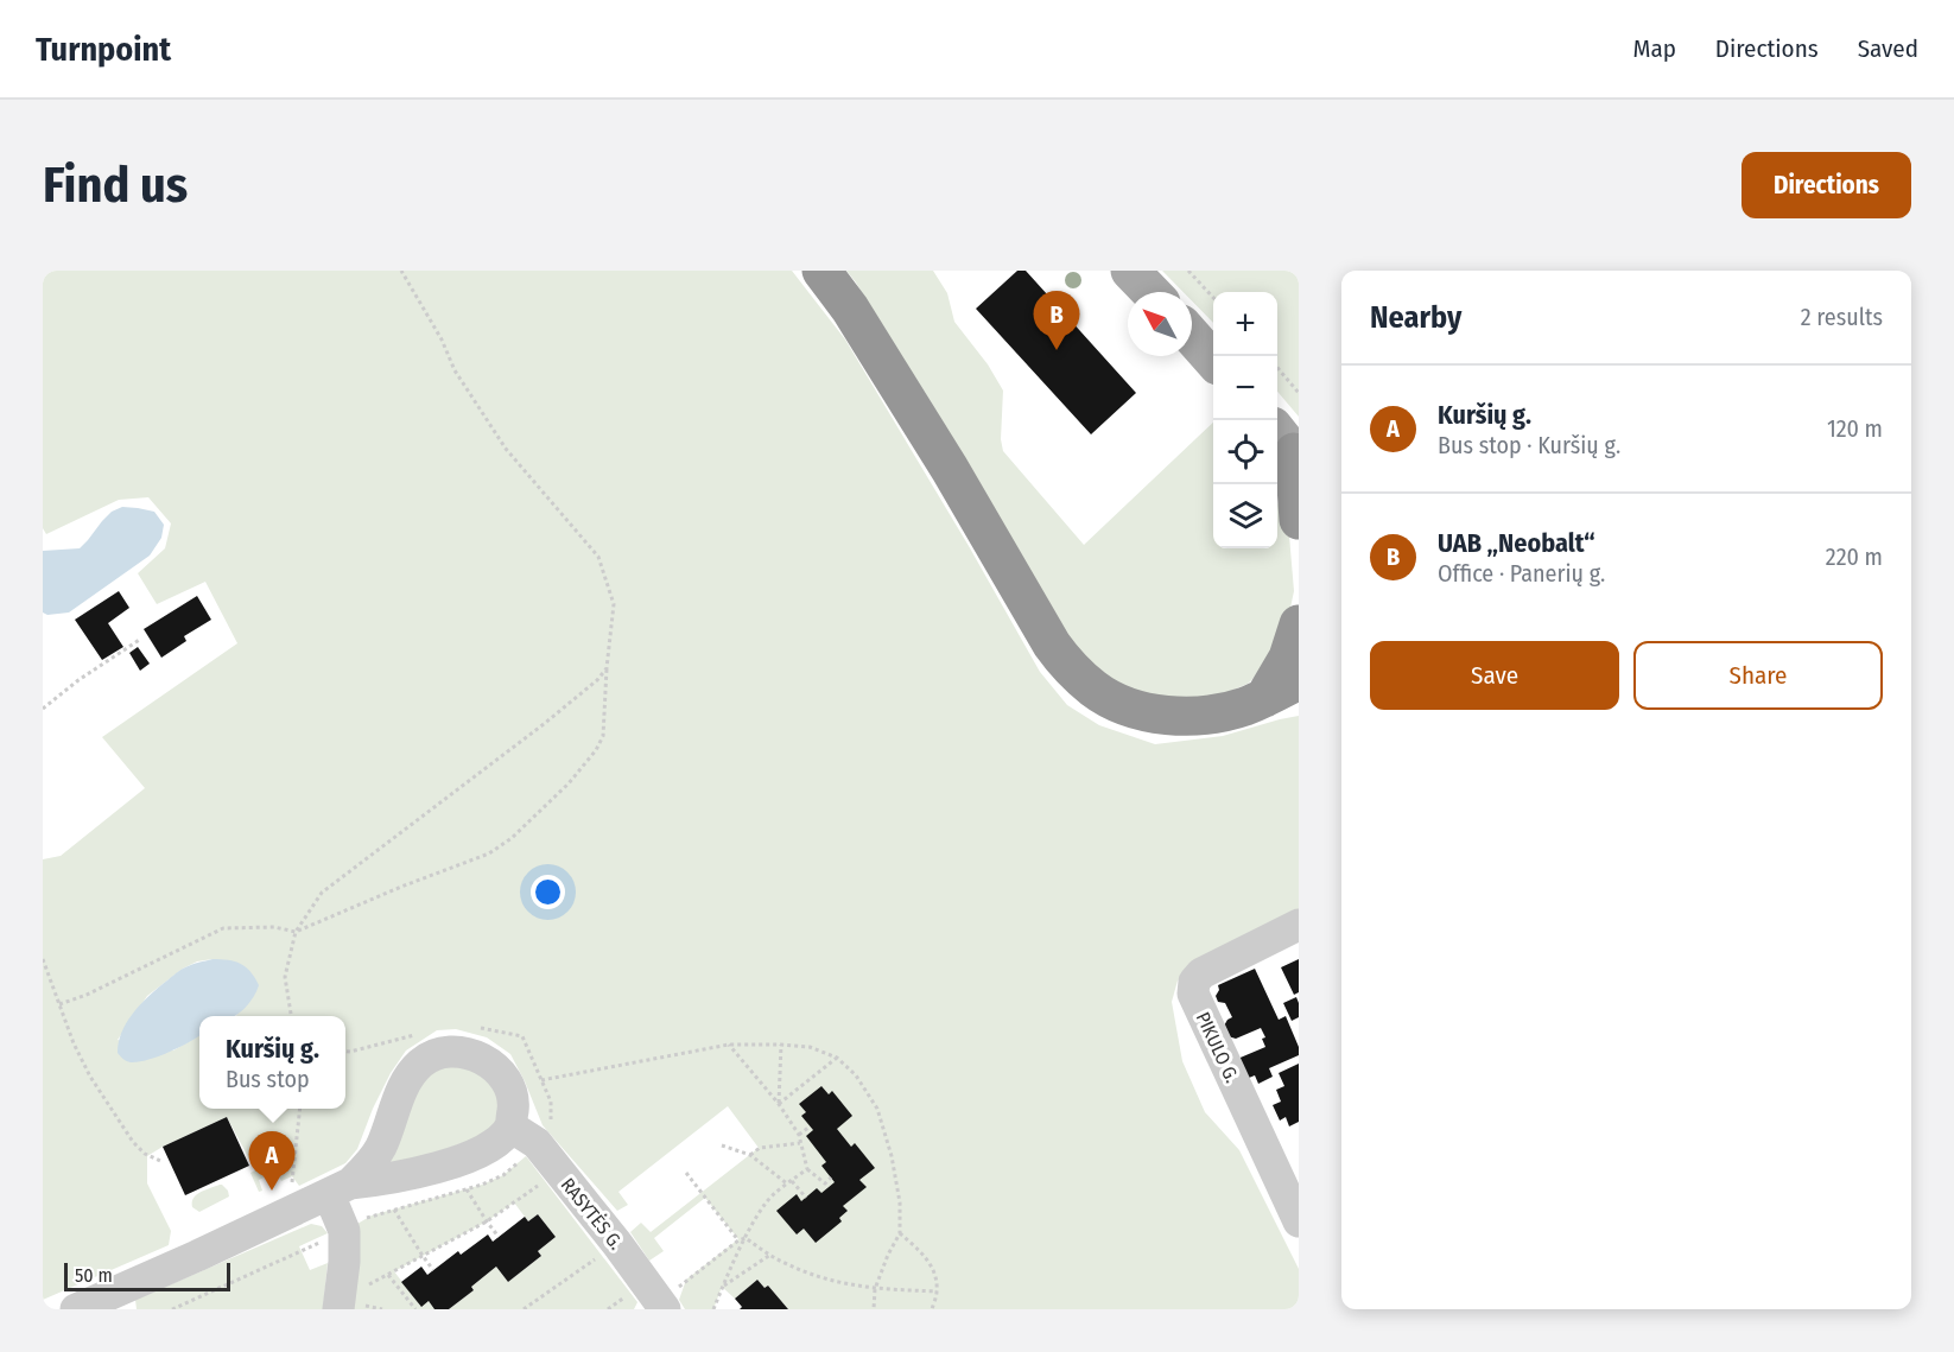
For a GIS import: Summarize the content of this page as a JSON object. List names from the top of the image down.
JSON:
{
  "streets": {
    "street": ["PIKULO G.", "RASYTĖS G."]
  },
  "scale_bar": "50 m",
  "north": "top left",
  "page": {
    "header": "Turnpoint",
    "nav": ["Map", "Directions", "Saved"],
    "buttons": [
      "Directions",
      ["Save", "Share"]
    ],
    "title": "Find us",
    "heading": ["Nearby", "2 results"],
    "pins": ["B", "A"],
    "map_buttons": ["+", "−"],
    "list": [
      {
        "mark": "A",
        "name": "Kuršių g.",
        "note": "Bus stop · Kuršių g.",
        "value": "120 m"
      },
      {
        "mark": "B",
        "name": "UAB „Neobalt“",
        "note": "Office · Panerių g.",
        "value": "220 m"
      }
    ],
    "popup": ["Kuršių g.", "Bus stop"],
    "scale": "50 m"
  }
}
